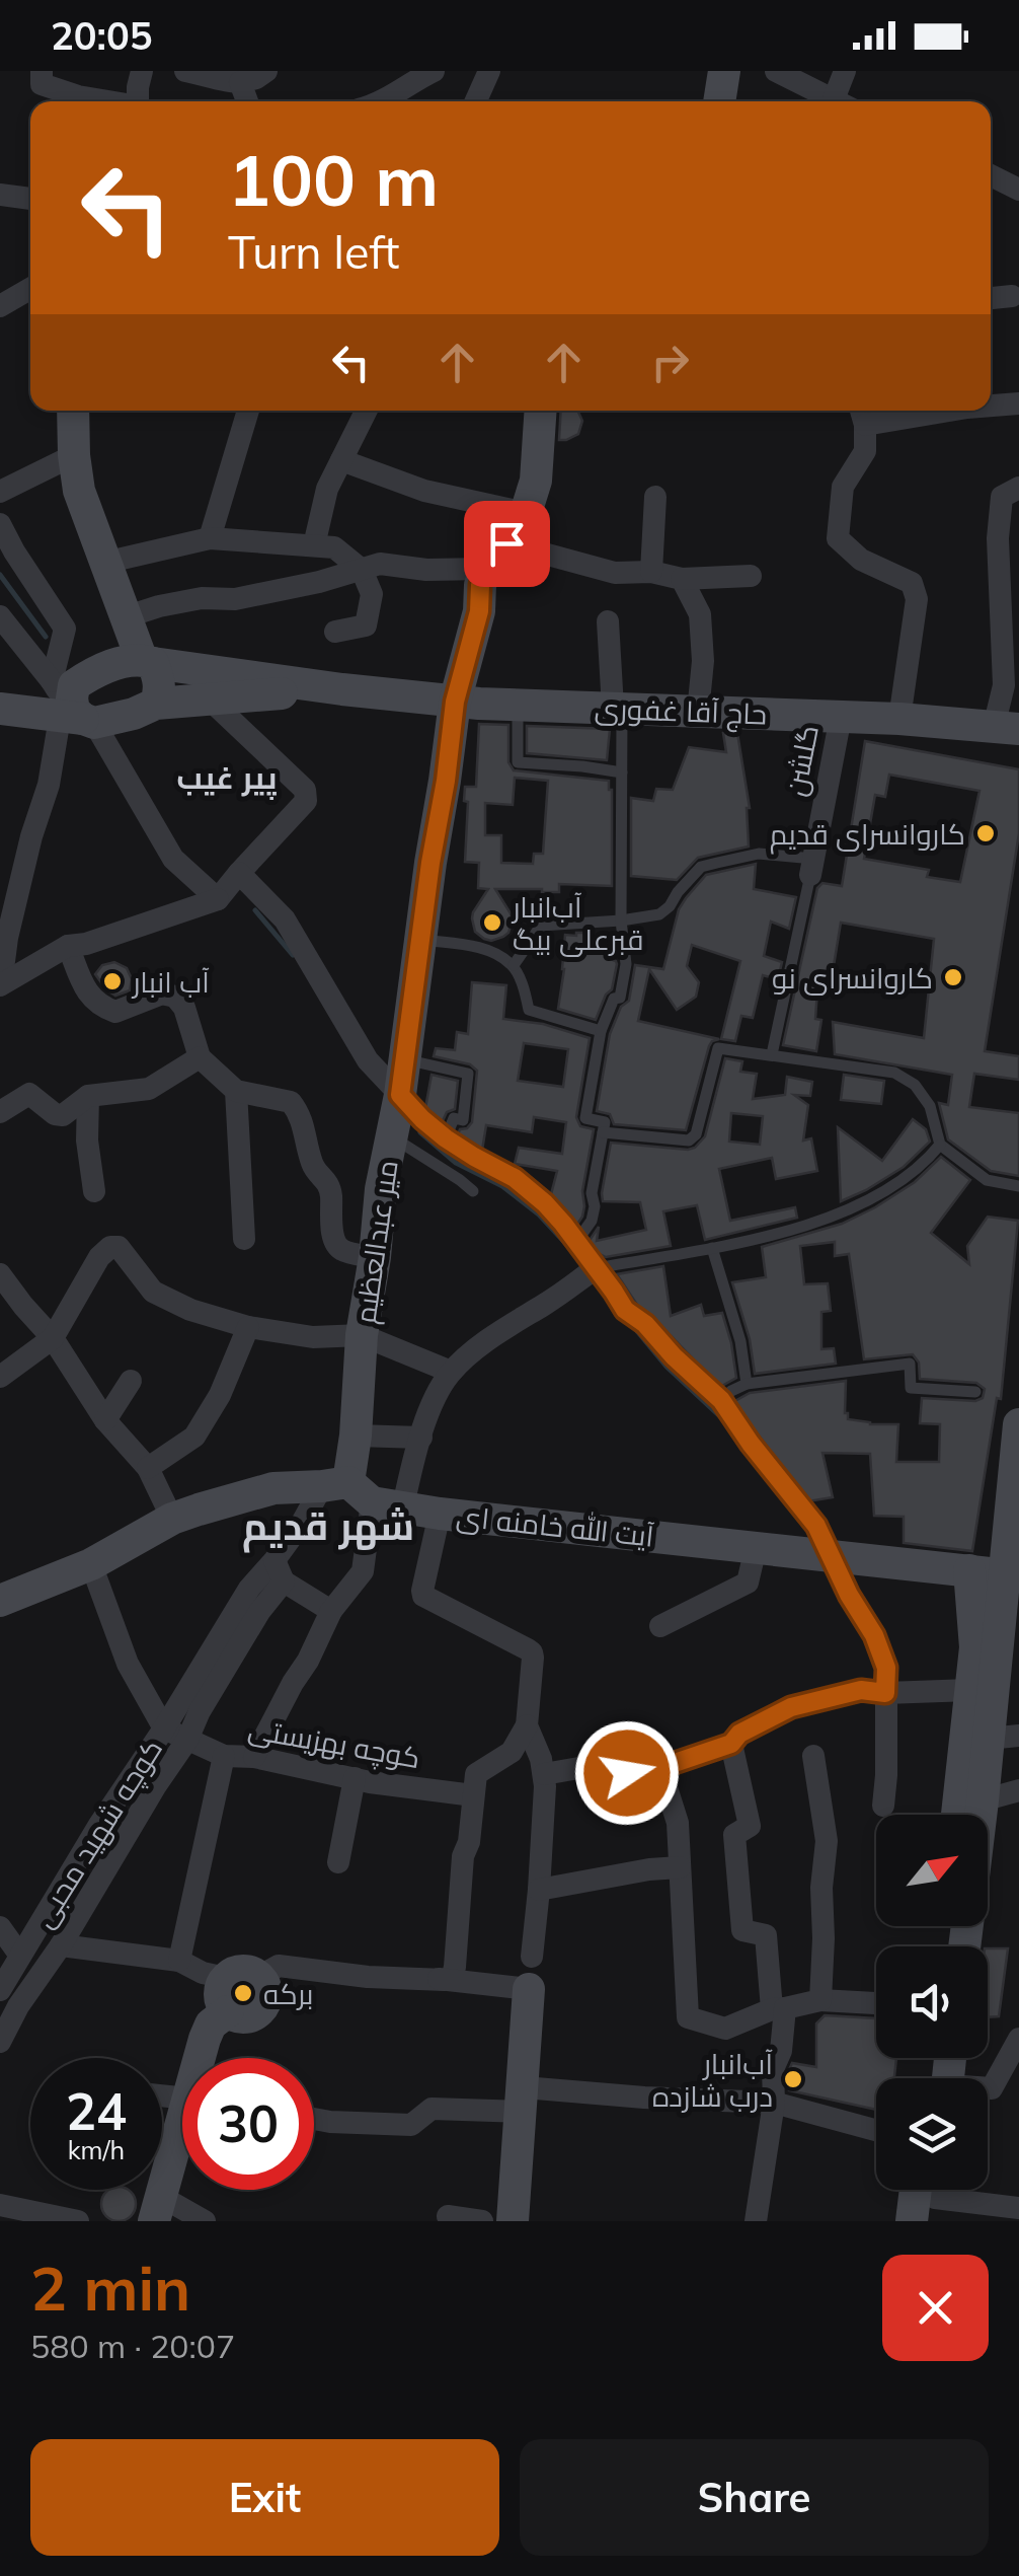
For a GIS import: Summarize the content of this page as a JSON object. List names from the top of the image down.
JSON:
{
  "streets": {
    "main road": ["حاج آقا غفوری", "میر عبدالعظیم", "آیت الله خامنه ای"],
    "street": ["گلشن", "کوچه بهزیستی", "کوچه شهید محبی"]
  },
  "crossings": [
    ["حاج آقا غفوری", "گلشن"],
    ["حاج آقا غفوری", "میر عبدالعظیم"],
    ["میر عبدالعظیم", "آیت الله خامنه ای"],
    ["کوچه بهزیستی", "کوچه شهید محبی"]
  ],
  "districts": ["پیر غیب", "شهر قدیم"],
  "places": [
    "کاروانسرای قدیم",
    "آب‌انبار قبرعلی بیگ",
    "کاروانسرای نو",
    "آب انبار",
    "برکه",
    "آب‌انبار درب شازده"
  ],
  "north": "top right",
  "page": {
    "status": "20:05",
    "turn": ["100 m", "Turn left"],
    "speed": "24 km/h",
    "limit": "30",
    "heading": ["2 min", "580 m · 20:07"],
    "buttons": ["Exit", "Share"]
  }
}
